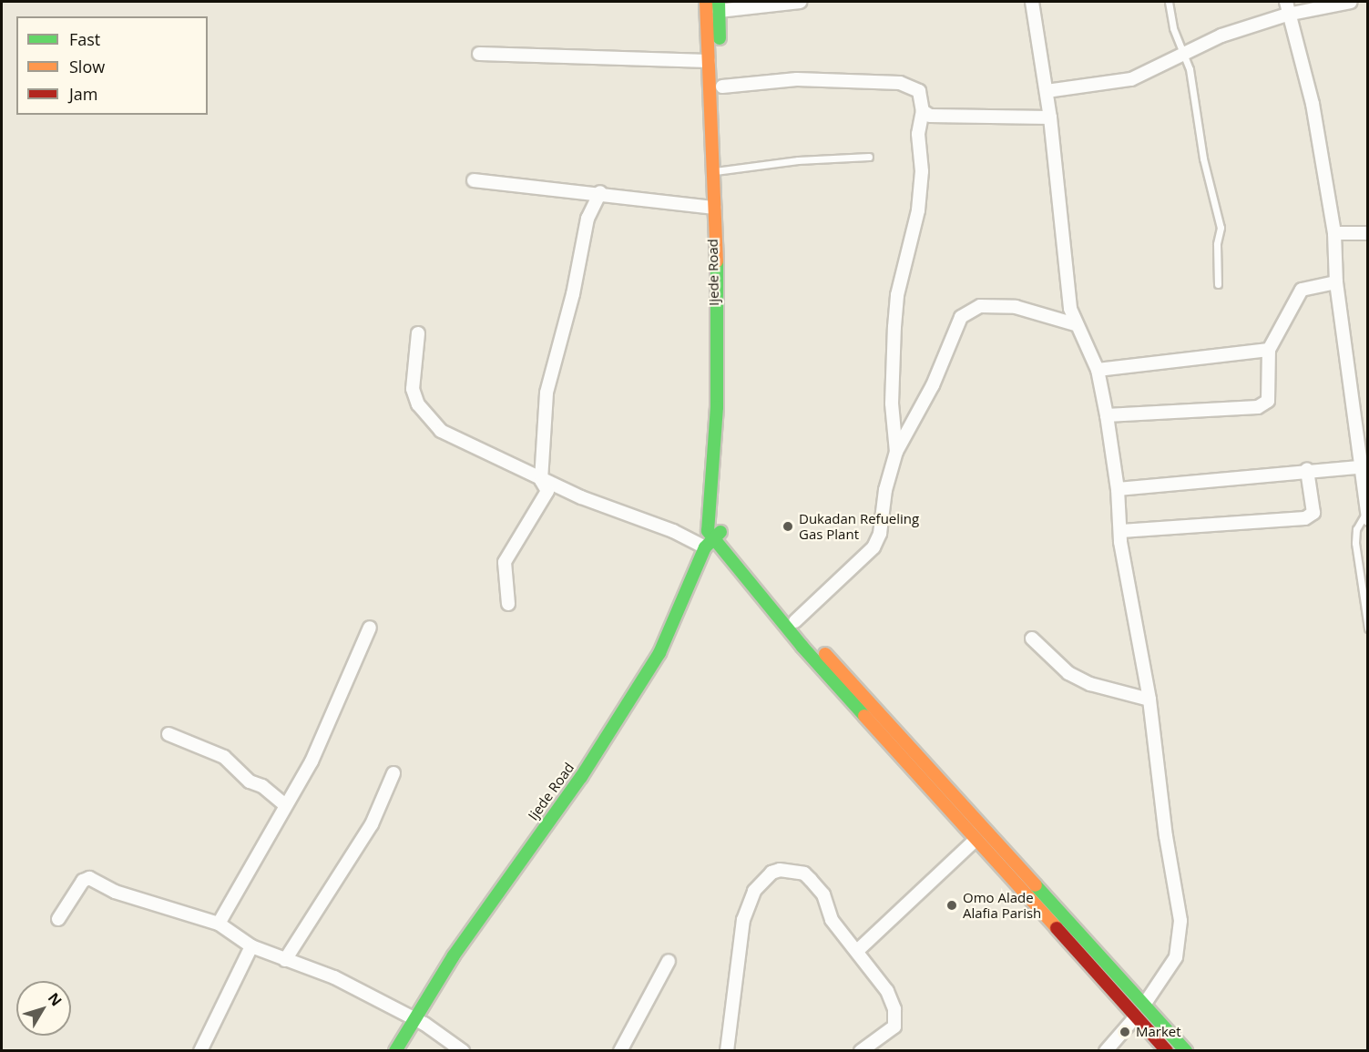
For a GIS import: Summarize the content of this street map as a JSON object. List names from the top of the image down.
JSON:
{
  "streets": {
    "main road": ["Ijede Road"]
  },
  "places": ["Dukadan Refueling Gas Plant", "Omo Alade Alafia Parish", "Market"],
  "legend": ["Fast", "Slow", "Jam"],
  "north": "top right"
}
